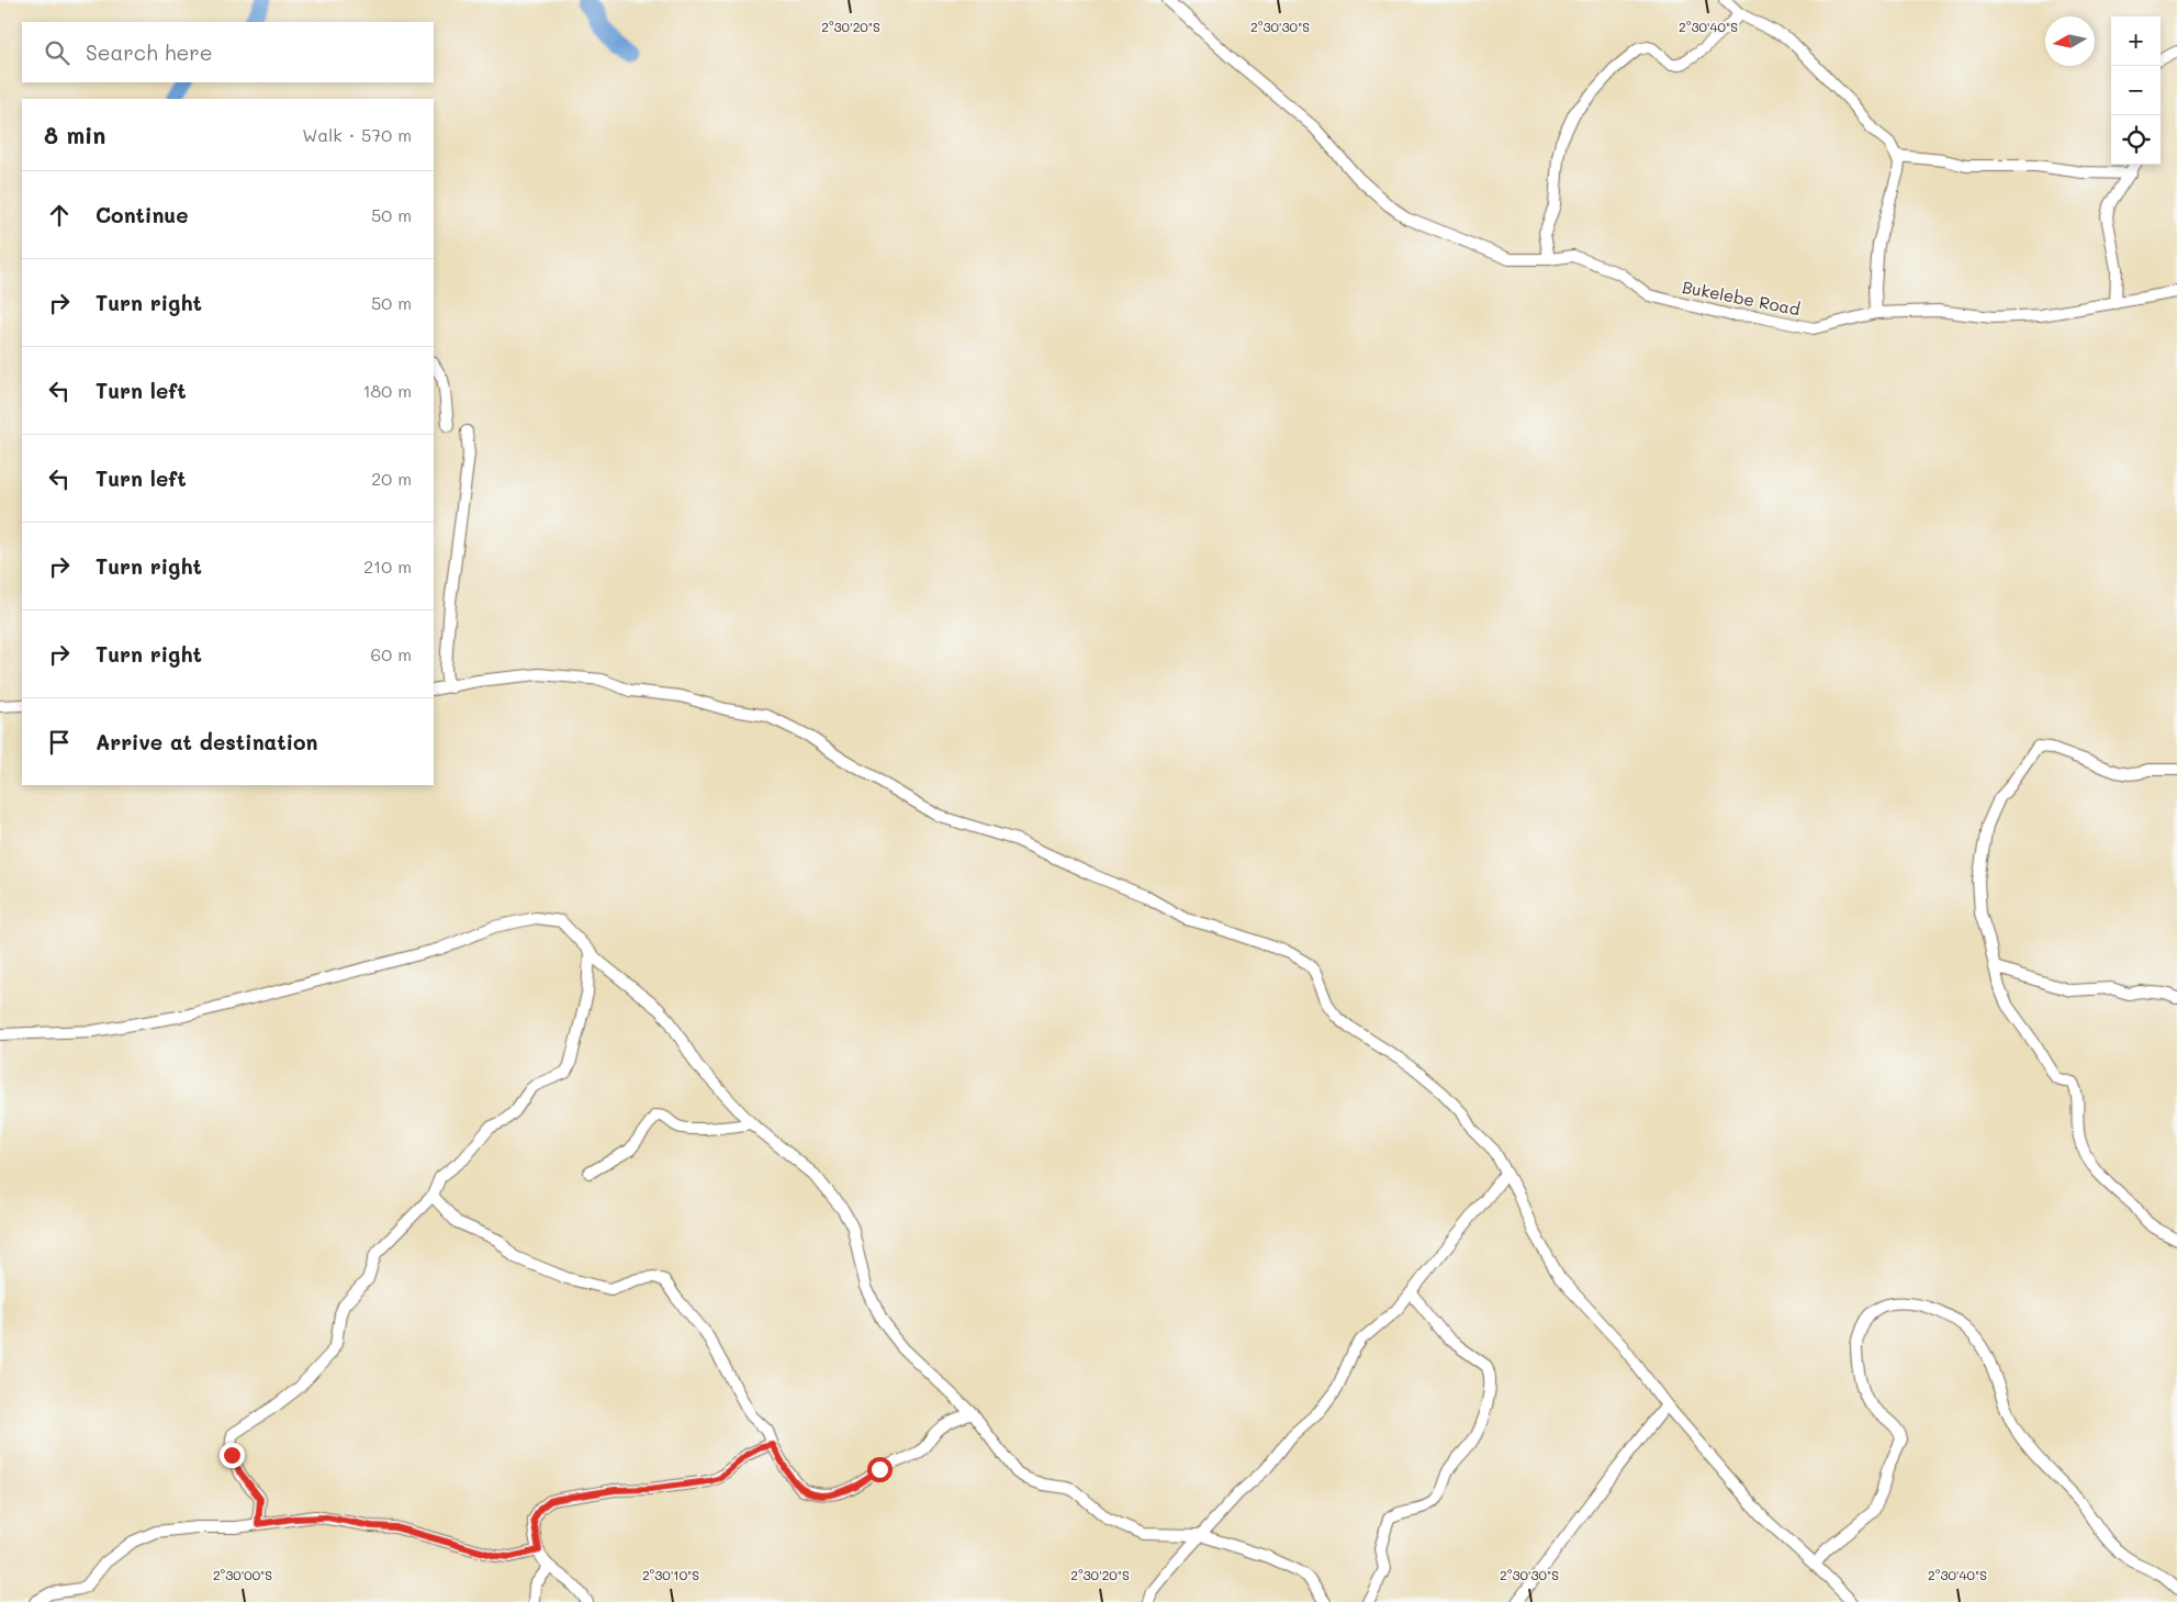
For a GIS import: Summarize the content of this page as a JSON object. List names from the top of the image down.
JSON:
{
  "streets": {
    "street": ["Bukelebe Road"]
  },
  "north": "left",
  "page": {
    "map_buttons": ["+", "−"],
    "search": "Search here",
    "heading": ["8 min", "Walk · 570 m"],
    "list": [
      ["Continue", "50 m"],
      ["Turn right", "50 m"],
      ["Turn left", "180 m"],
      ["Turn left", "20 m"],
      ["Turn right", "210 m"],
      ["Turn right", "60 m"],
      "Arrive at destination"
    ]
  },
  "coordinates": [
    "2°30'20\"S",
    "2°30'30\"S",
    "2°30'40\"S",
    "2°30'00\"S",
    "2°30'10\"S"
  ]
}
